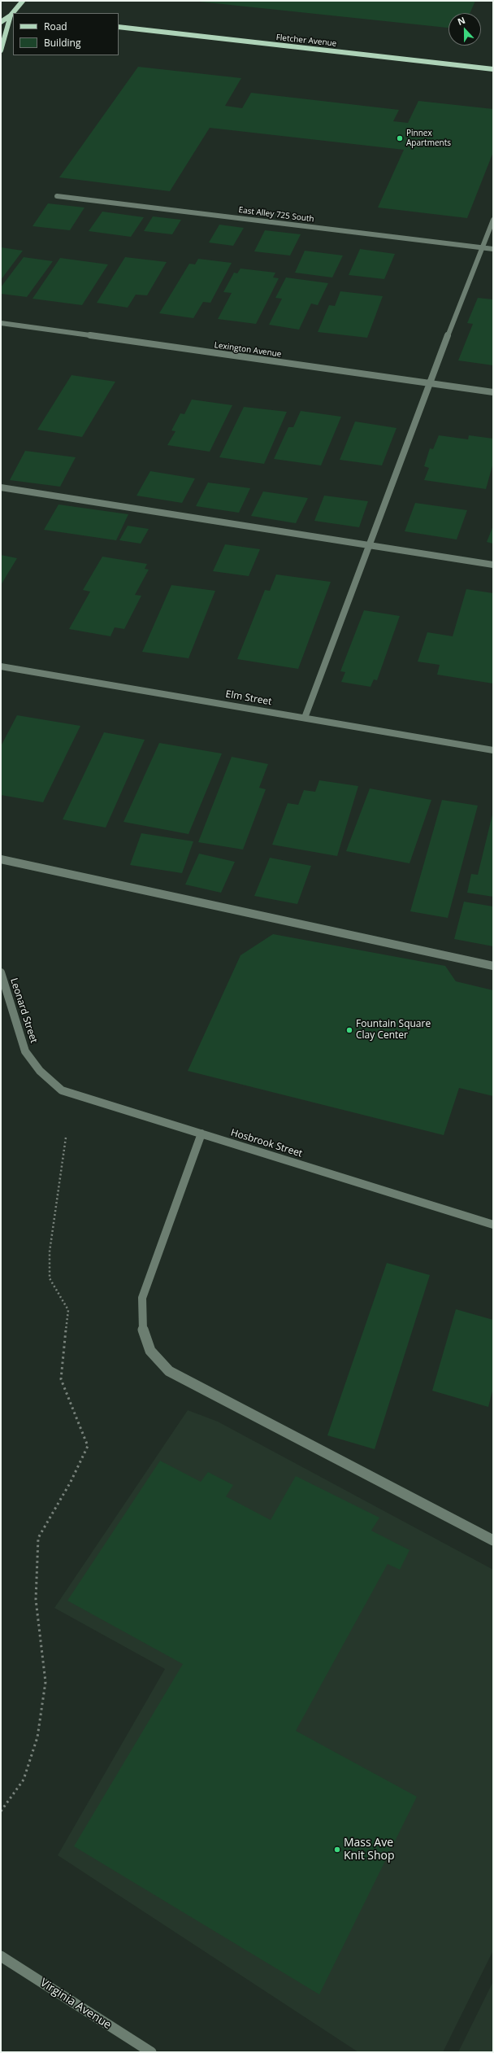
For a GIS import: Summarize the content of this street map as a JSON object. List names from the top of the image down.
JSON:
{
  "streets": {
    "main road": ["Fletcher Avenue"],
    "street": [
      "East Alley 725 South",
      "Lexington Avenue",
      "Elm Street",
      "Leonard Street",
      "Hosbrook Street",
      "Virginia Avenue"
    ]
  },
  "crossings": [
    ["Leonard Street", "Hosbrook Street"]
  ],
  "places": ["Pinnex Apartments", "Fountain Square Clay Center", "Mass Ave Knit Shop"],
  "legend": ["Road", "Building"],
  "north": "top"
}
